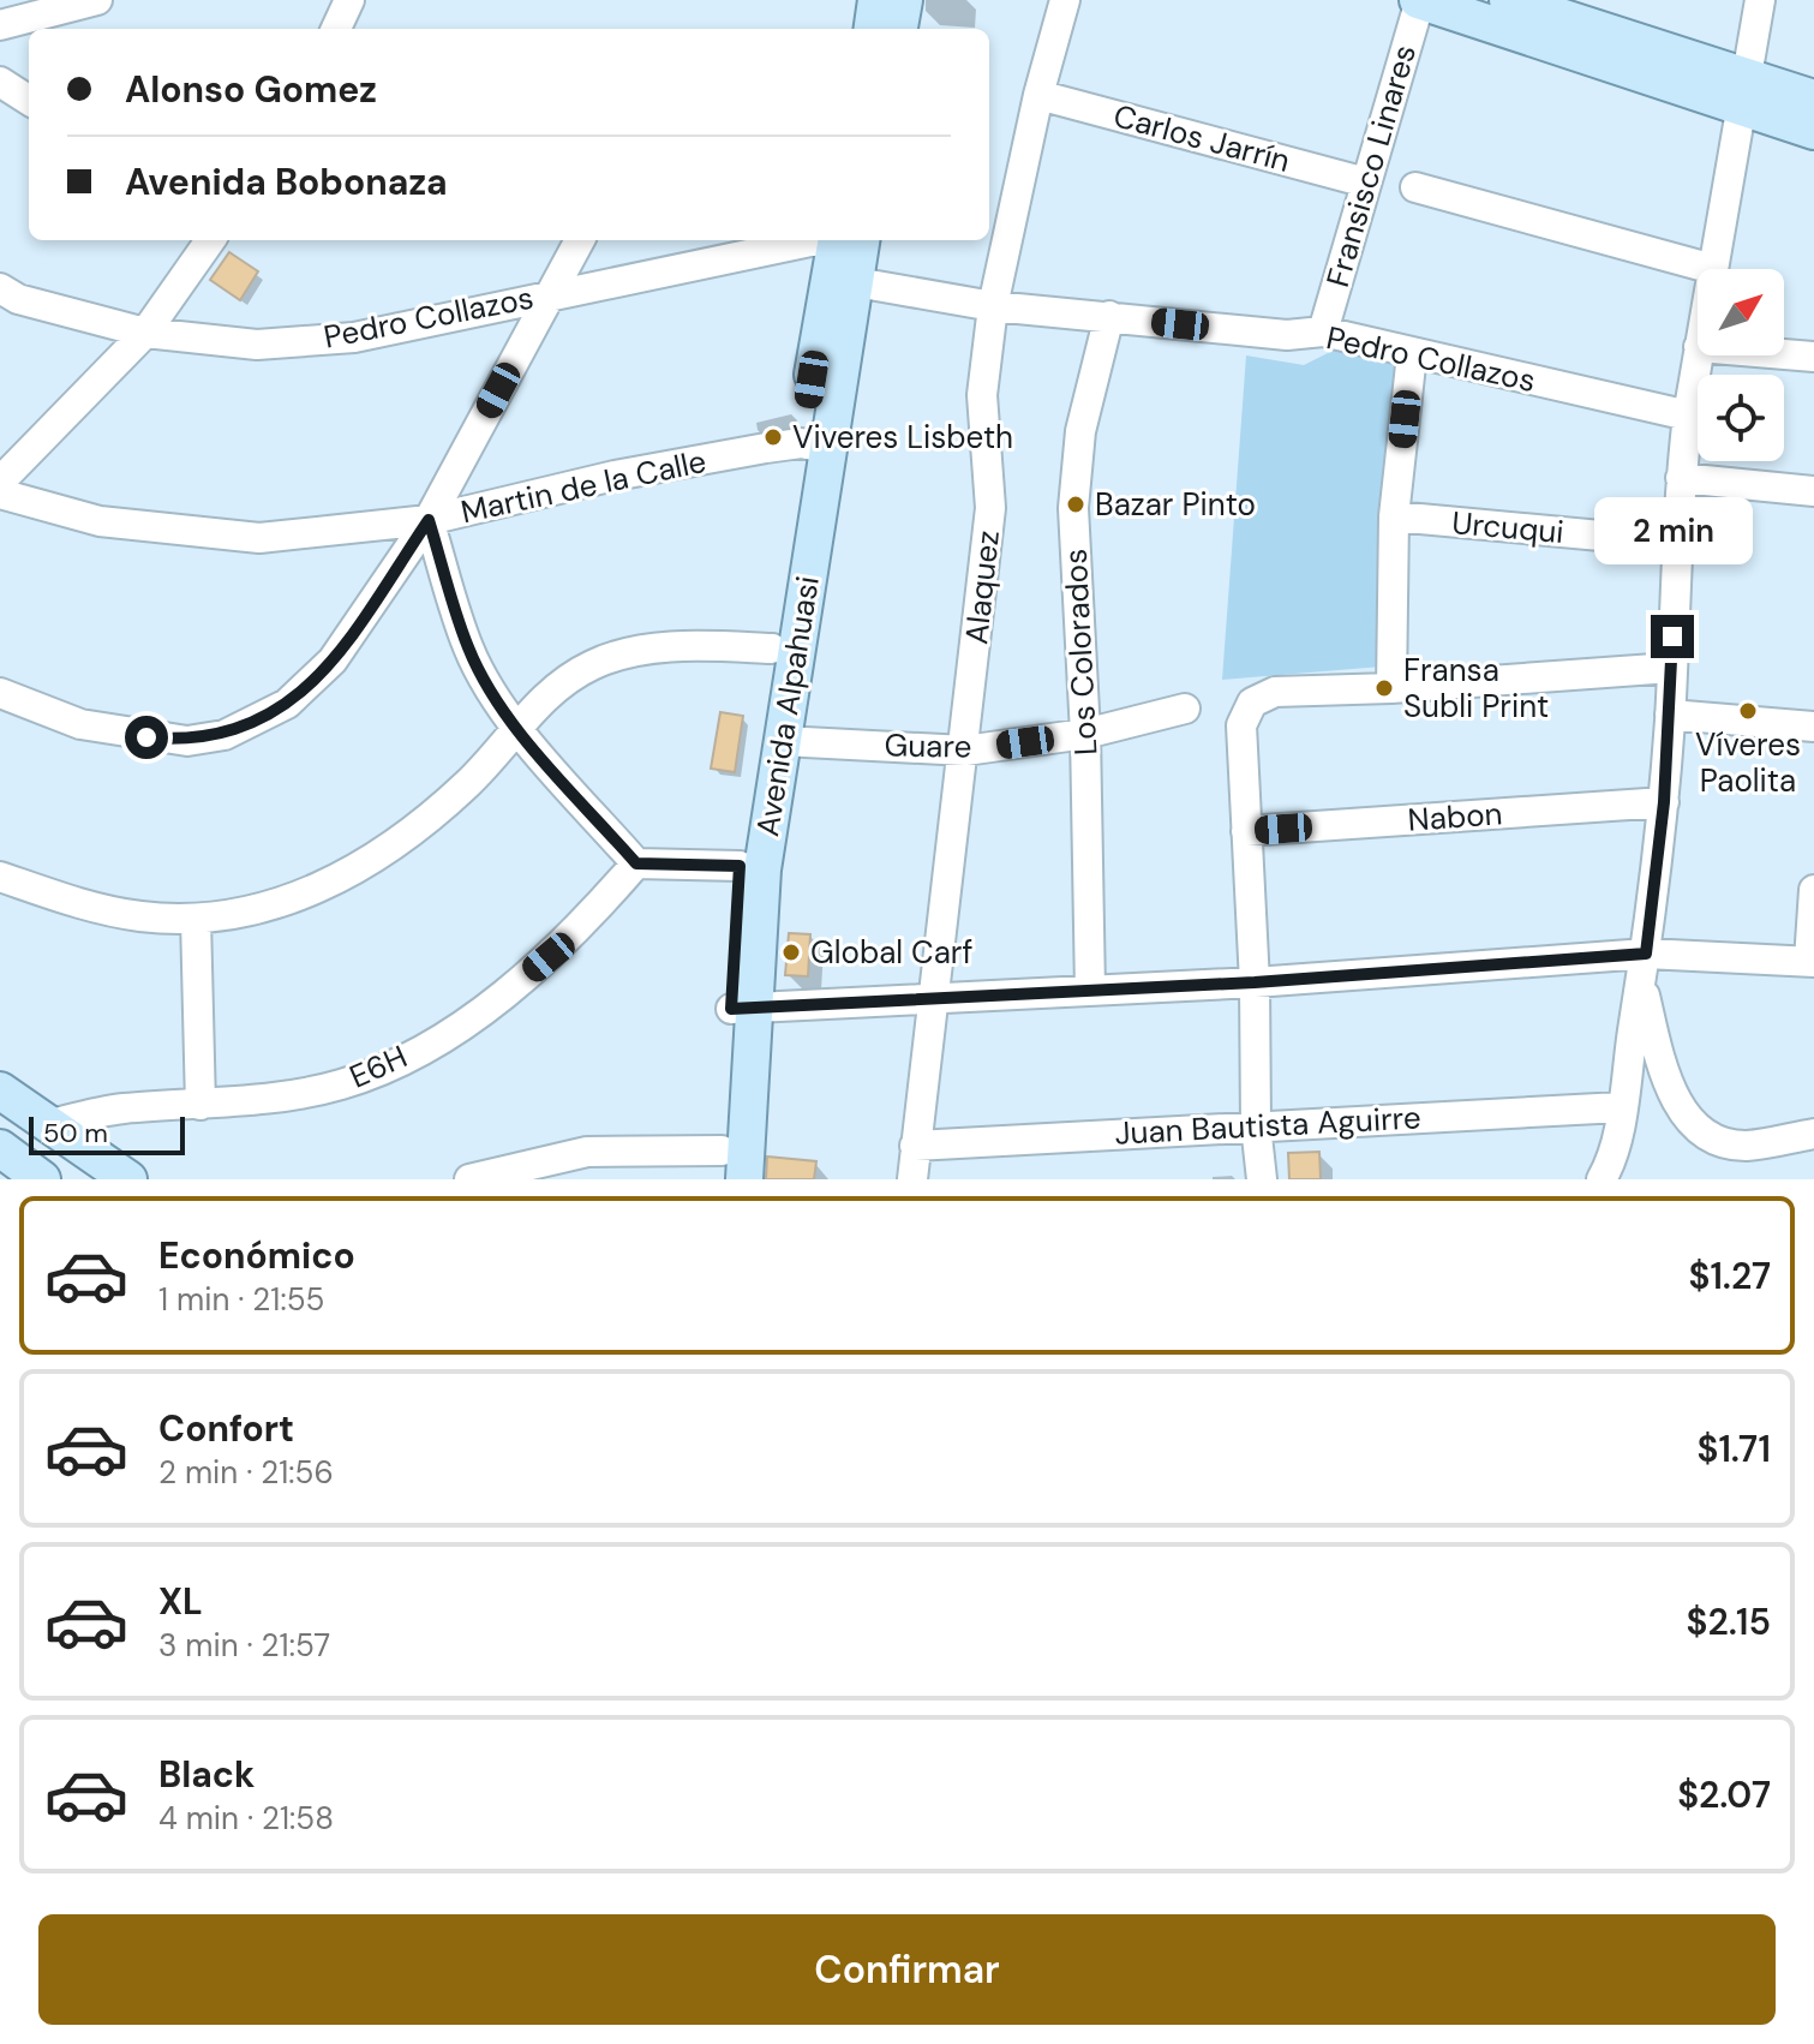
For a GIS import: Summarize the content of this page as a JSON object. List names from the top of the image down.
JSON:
{
  "streets": {
    "main road": ["Avenida Alpahuasi"],
    "street": [
      "Carlos Jarrín",
      "Fransisco Linares",
      "Pedro Collazos",
      "Martin de la Calle",
      "Urcuqui",
      "Alaquez",
      "Los Colorados",
      "Guare",
      "Nabon",
      "E6H",
      "Juan Bautista Aguirre"
    ]
  },
  "crossings": [
    ["Carlos Jarrín", "Fransisco Linares"],
    ["Carlos Jarrín", "Alaquez"],
    ["Fransisco Linares", "Pedro Collazos"],
    ["Pedro Collazos", "Alaquez"],
    ["Pedro Collazos", "Los Colorados"],
    ["Pedro Collazos", "Avenida Alpahuasi"],
    ["Martin de la Calle", "Avenida Alpahuasi"],
    ["Alaquez", "Guare"],
    ["Alaquez", "Juan Bautista Aguirre"],
    ["Los Colorados", "Guare"],
    ["Avenida Alpahuasi", "Guare"]
  ],
  "places": [
    "Viveres Lisbeth",
    "Bazar Pinto",
    "Fransa Subli Print",
    "Víveres Paolita",
    "Global Carf"
  ],
  "scale_bar": "50 m",
  "north": "top right",
  "page": {
    "banner": ["Alonso Gomez", "Avenida Bobonaza"],
    "bubble": "2 min",
    "scale": "50 m",
    "list": [
      {
        "name": "Económico",
        "note": "1 min · 21:55",
        "value": "$1.27"
      },
      {
        "name": "Confort",
        "note": "2 min · 21:56",
        "value": "$1.71"
      },
      {
        "name": "XL",
        "note": "3 min · 21:57",
        "value": "$2.15"
      },
      {
        "name": "Black",
        "note": "4 min · 21:58",
        "value": "$2.07"
      }
    ],
    "buttons": "Confirmar"
  }
}
